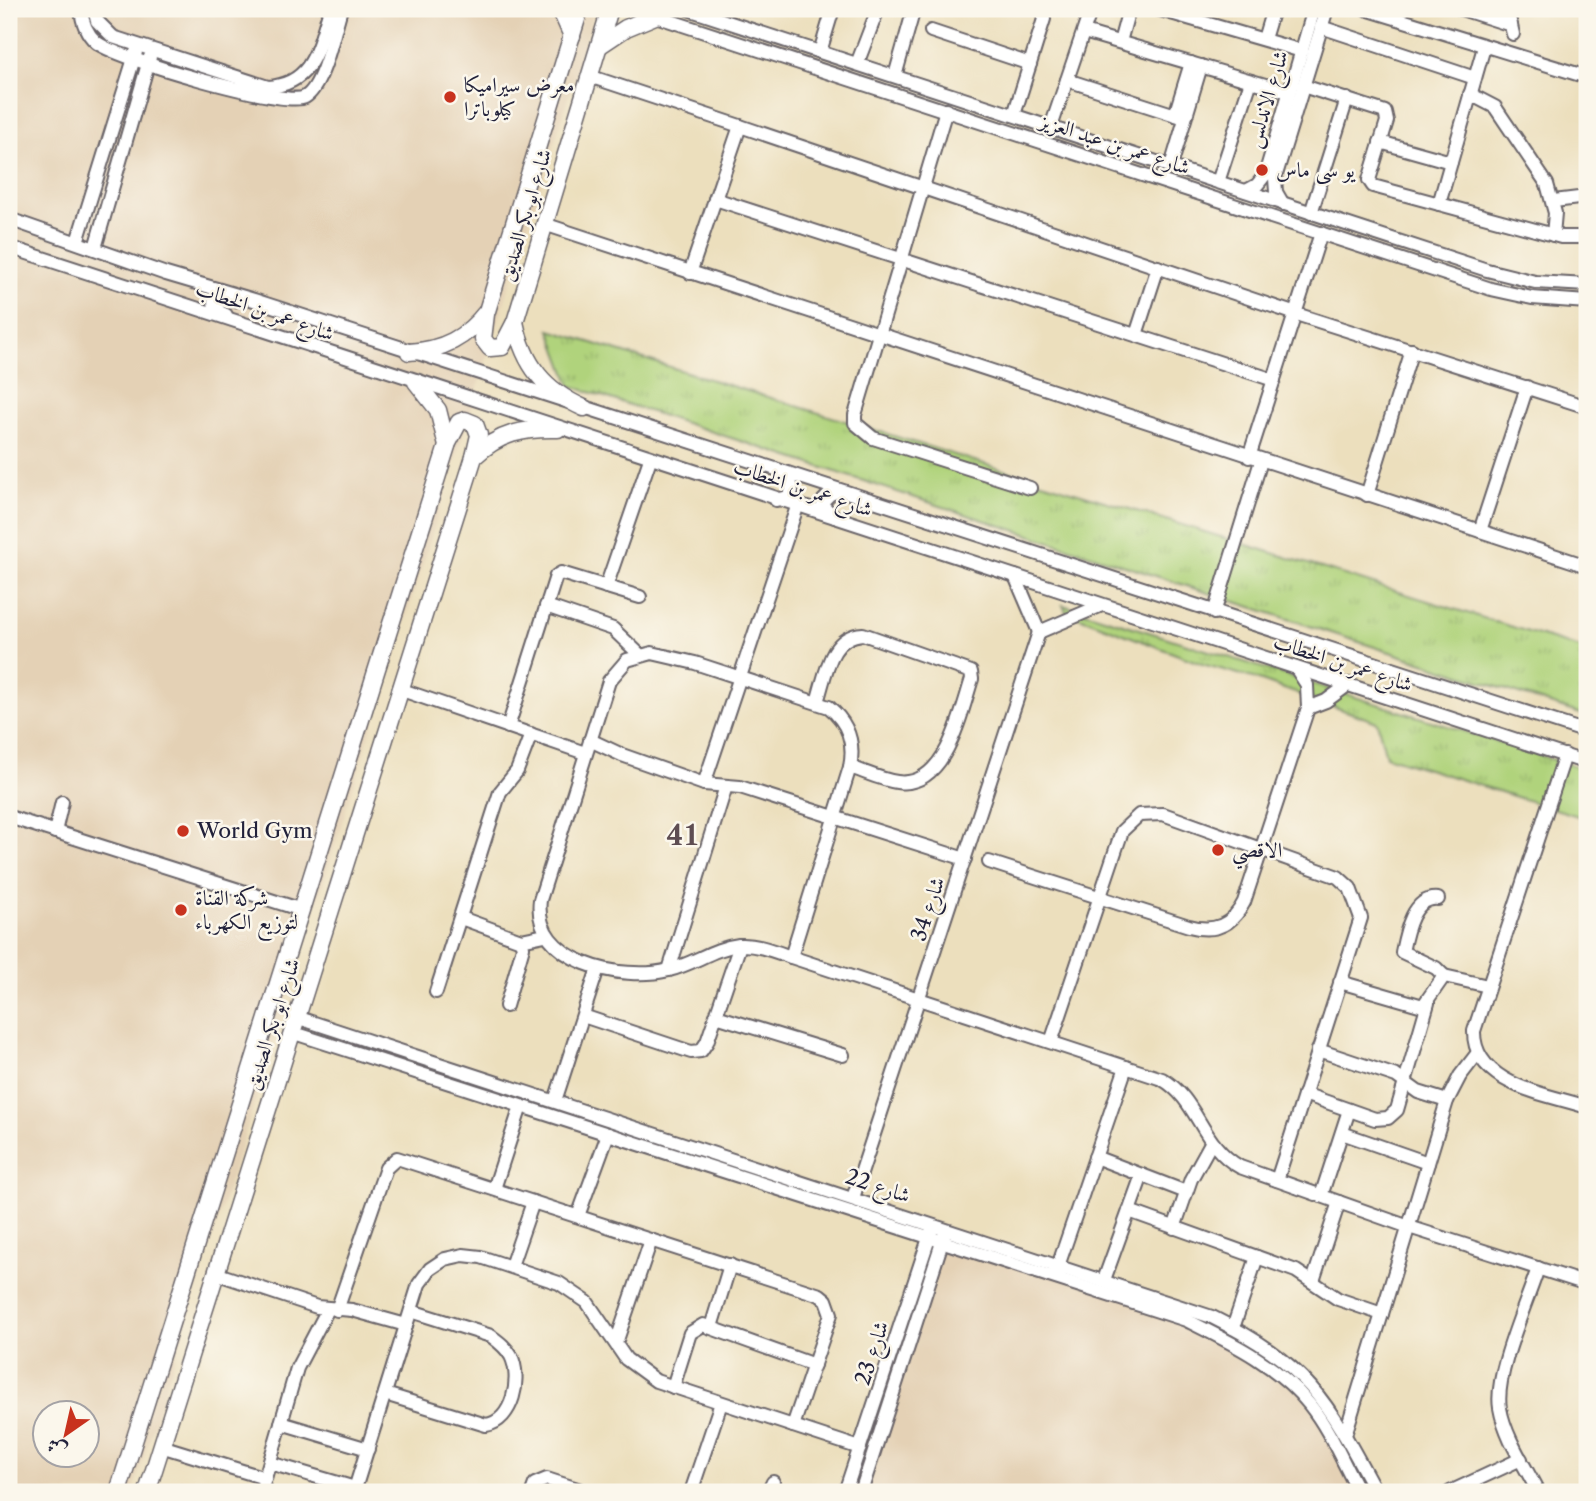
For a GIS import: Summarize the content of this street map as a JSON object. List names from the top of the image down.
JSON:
{
  "streets": {
    "main road": ["شارع ابو بكر الصديق"],
    "street": [
      "شارع الاندلس",
      "شارع عمر بن عبد العزيز",
      "شارع عمر بن الخطاب",
      "شارع 34",
      "شارع 22",
      "شارع 23"
    ]
  },
  "crossings": [
    ["شارع الاندلس", "شارع عمر بن عبد العزيز"],
    ["شارع ابو بكر الصديق", "شارع عمر بن الخطاب"],
    ["شارع ابو بكر الصديق", "شارع 22"],
    ["شارع 34", "شارع 22"],
    ["شارع 22", "شارع 23"]
  ],
  "districts": ["41"],
  "places": [
    "معرض سيراميكا كيلوباترا",
    "يو سى ماس",
    "World Gym",
    "الاقصي",
    "شركة القناة لتوزيع الكهرباء"
  ],
  "north": "bottom left"
}
